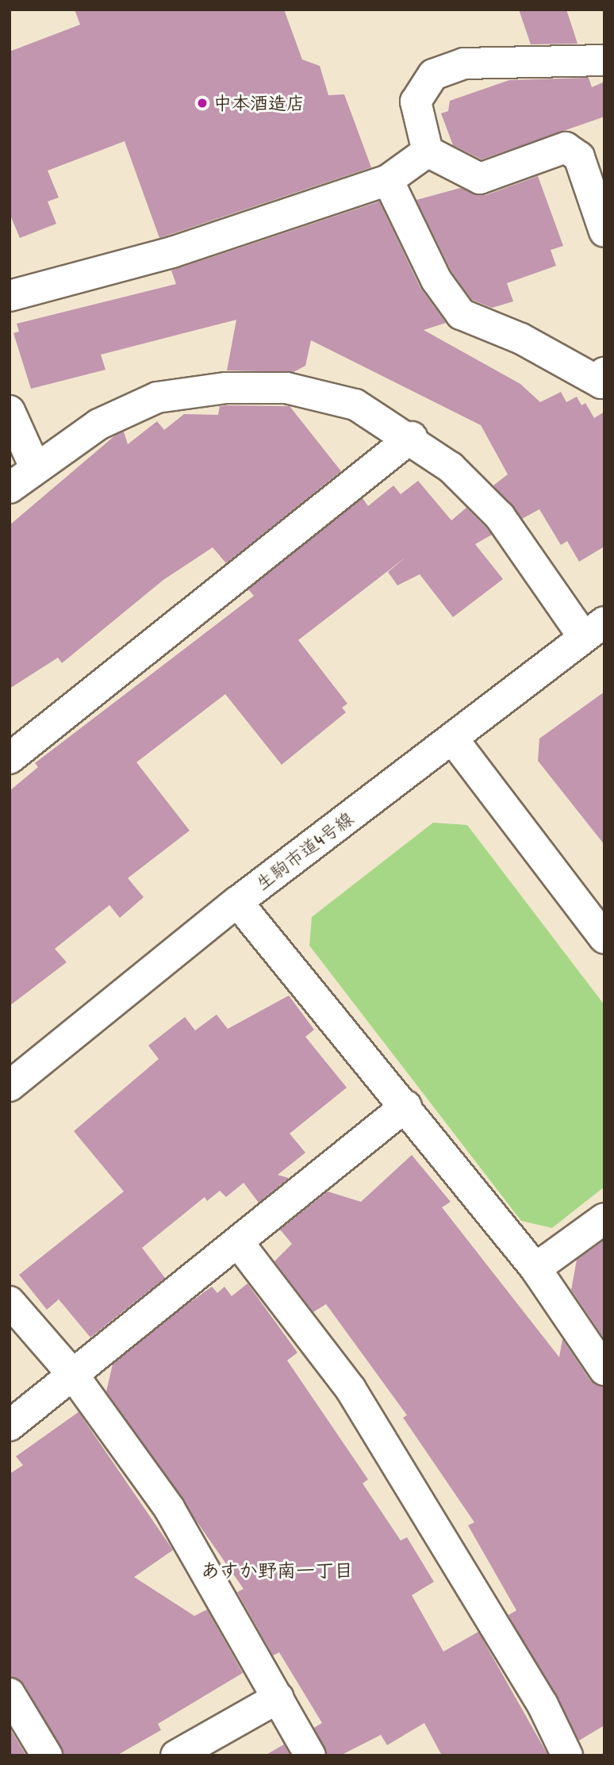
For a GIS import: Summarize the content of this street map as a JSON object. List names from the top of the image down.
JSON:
{
  "streets": {
    "street": ["生駒市道4号線"]
  },
  "districts": ["あすか野南一丁目"],
  "places": ["中本酒造店"]
}
